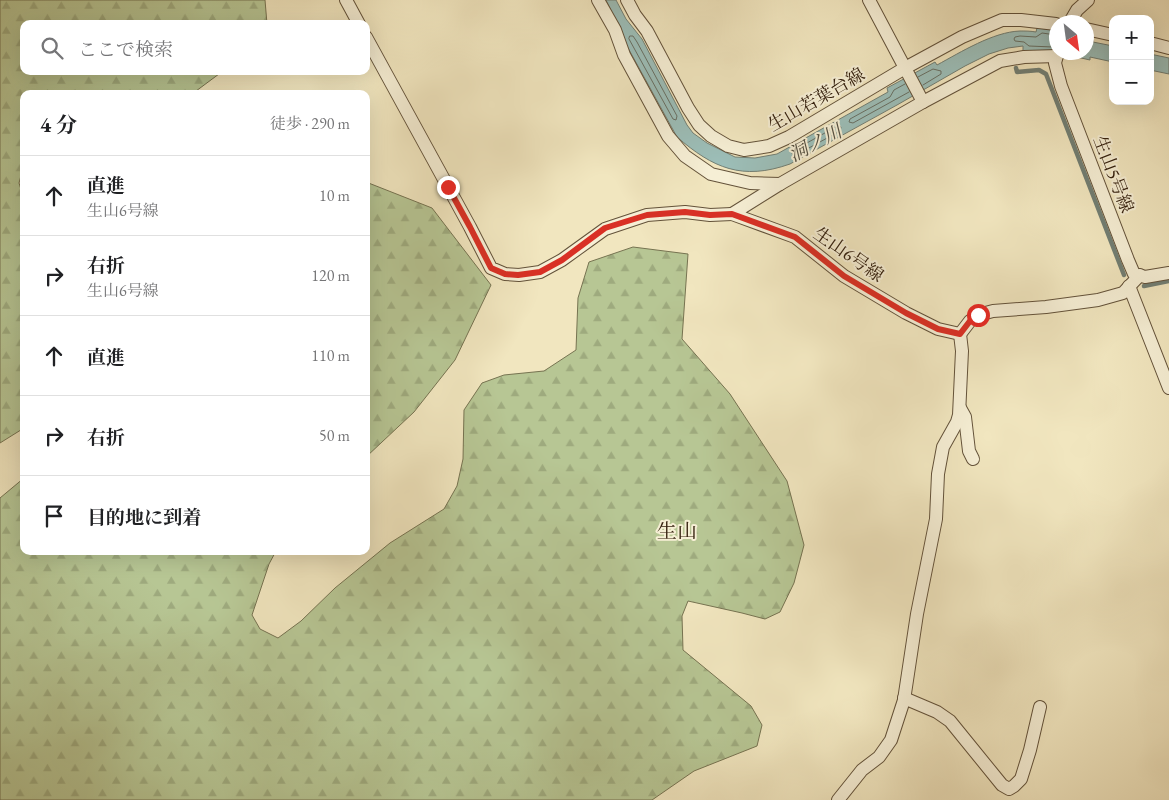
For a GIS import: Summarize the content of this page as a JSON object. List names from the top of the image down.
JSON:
{
  "streets": {
    "street": ["生山若葉台線", "生山5号線", "生山6号線"]
  },
  "districts": ["生山"],
  "water": ["洞ノ川"],
  "north": "bottom right",
  "page": {
    "map_buttons": ["+", "−"],
    "search": "ここで検索",
    "heading": ["4 分", "徒歩 · 290 m"],
    "list": [
      ["直進", "生山6号線", "10 m"],
      ["右折", "生山6号線", "120 m"],
      ["直進", "110 m"],
      ["右折", "50 m"],
      "目的地に到着"
    ]
  }
}
